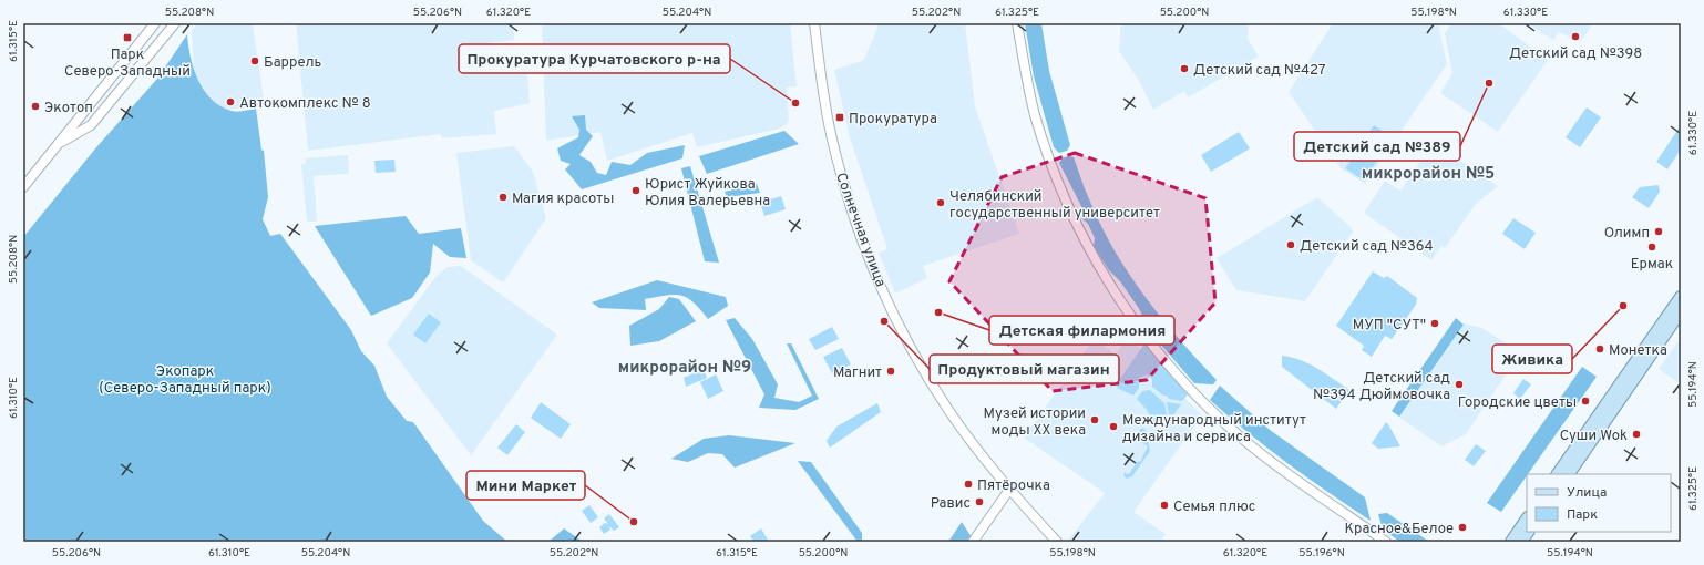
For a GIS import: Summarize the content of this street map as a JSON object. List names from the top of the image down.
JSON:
{
  "streets": {
    "street": ["Солнечная улица"]
  },
  "districts": ["микрорайон №5", "микрорайон №9"],
  "parks": ["Экопарк (Северо-Западный парк)"],
  "places": {
    "other": [
      "Детский сад №398",
      "Баррель",
      "Детский сад №427",
      "Детский сад №389",
      "Автокомплекс № 8",
      "Прокуратура Курчатовского р-на",
      "Экотоп",
      "Юрист Жуйкова Юлия Валерьевна",
      "Магия красоты",
      "Челябинский государственный университет",
      "Олимп",
      "Детский сад №364",
      "Ермак",
      "Живика",
      "Детская филармония",
      "Продуктовый магазин",
      "МУП \"СУТ\"",
      "Монетка",
      "Магнит",
      "Детский сад №394 Дюймовочка",
      "Городские цветы",
      "Музей истории моды XX века",
      "Международный институт дизайна и сервиса",
      "Суши Wok",
      "Пятёрочка",
      "Равис",
      "Семья плюс",
      "Мини Маркет",
      "Красное&Белое"
    ],
    "transit": ["Парк Северо-Западный", "Прокуратура"]
  },
  "legend": ["Улица", "Парк"],
  "coordinates": [
    "55.208°N",
    "55.206°N",
    "61.320°E",
    "55.204°N",
    "55.202°N",
    "61.325°E",
    "55.200°N",
    "55.198°N",
    "61.330°E",
    "61.315°E",
    "55.194°N",
    "61.310°E",
    "55.196°N"
  ]
}
